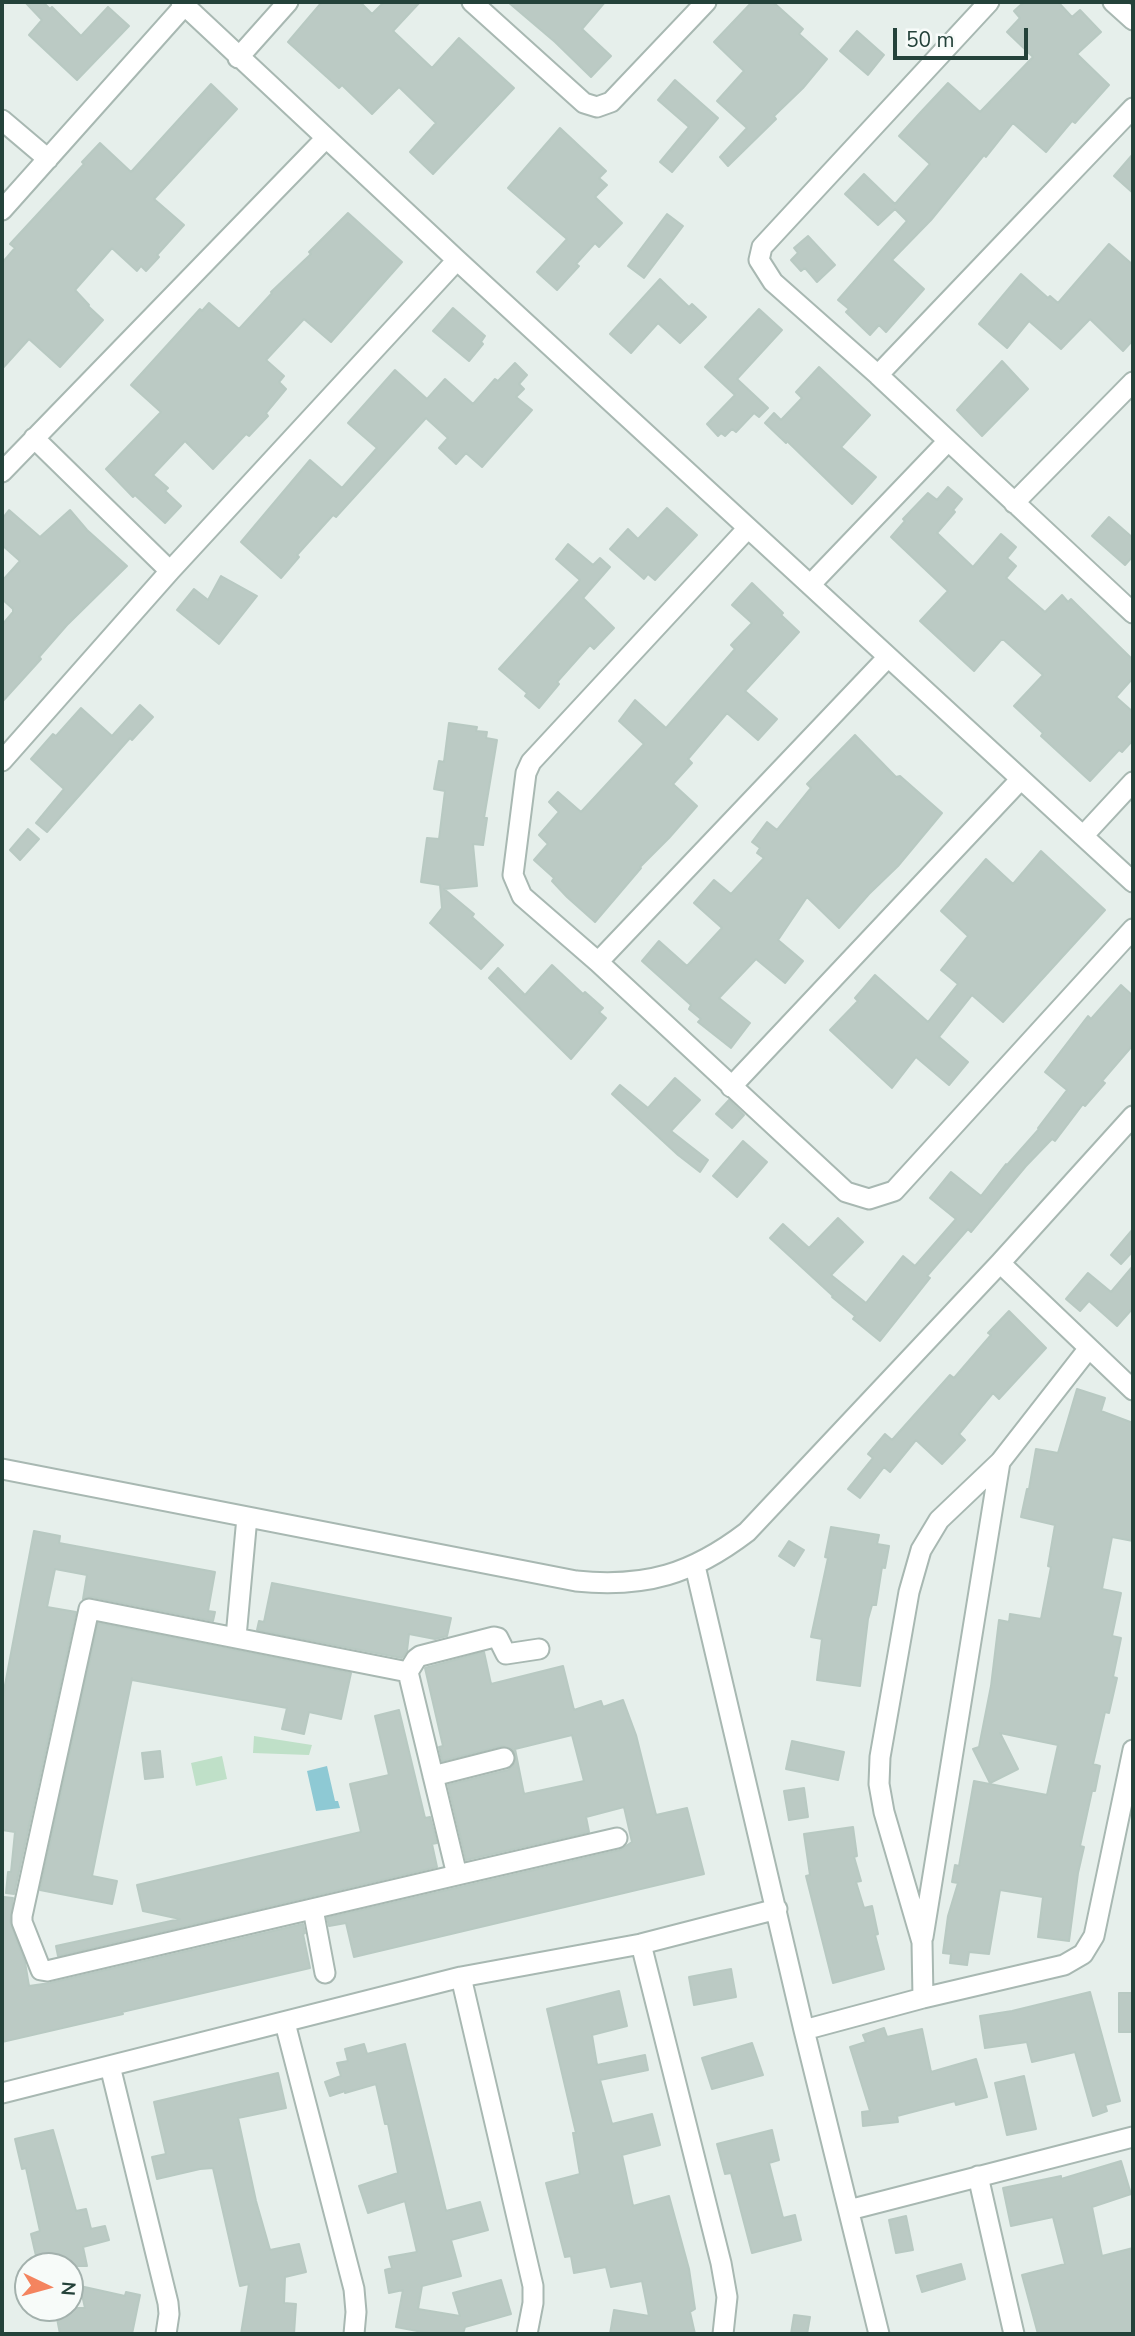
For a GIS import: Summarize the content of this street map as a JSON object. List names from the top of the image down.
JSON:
{
  "scale_bar": "50 m",
  "north": "right"
}
